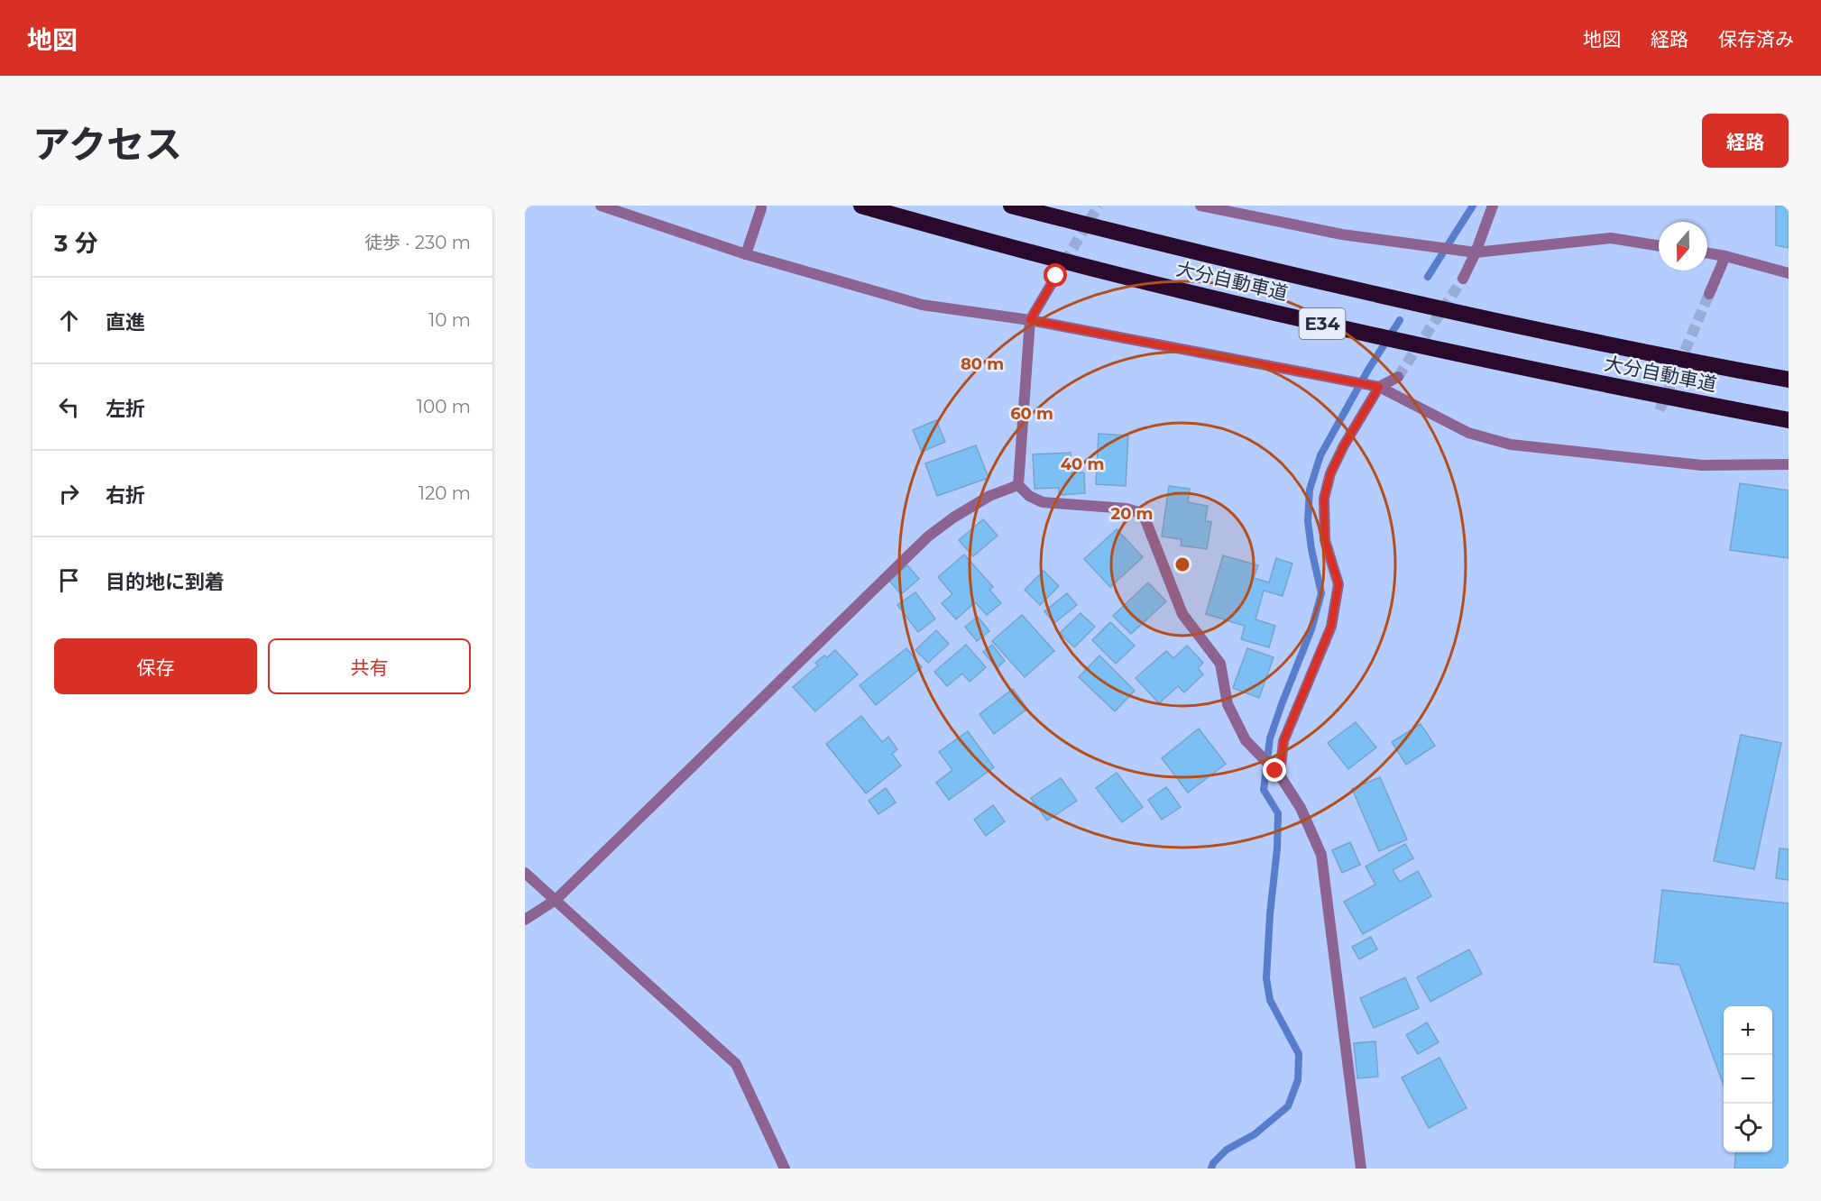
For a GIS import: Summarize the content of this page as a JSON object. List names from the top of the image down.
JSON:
{
  "streets": {
    "highway": ["大分自動車道", "E34"]
  },
  "north": "bottom",
  "page": {
    "header": "地図",
    "nav": ["地図", "経路", "保存済み"],
    "title": "アクセス",
    "buttons": [
      "経路",
      ["保存", "共有"]
    ],
    "heading": ["3 分", "徒歩 · 230 m"],
    "list": [
      ["直進", "10 m"],
      ["左折", "100 m"],
      ["右折", "120 m"],
      "目的地に到着"
    ],
    "map_buttons": ["+", "−"]
  },
  "rings": [
    "80 m",
    "60 m",
    "40 m",
    "20 m"
  ]
}
